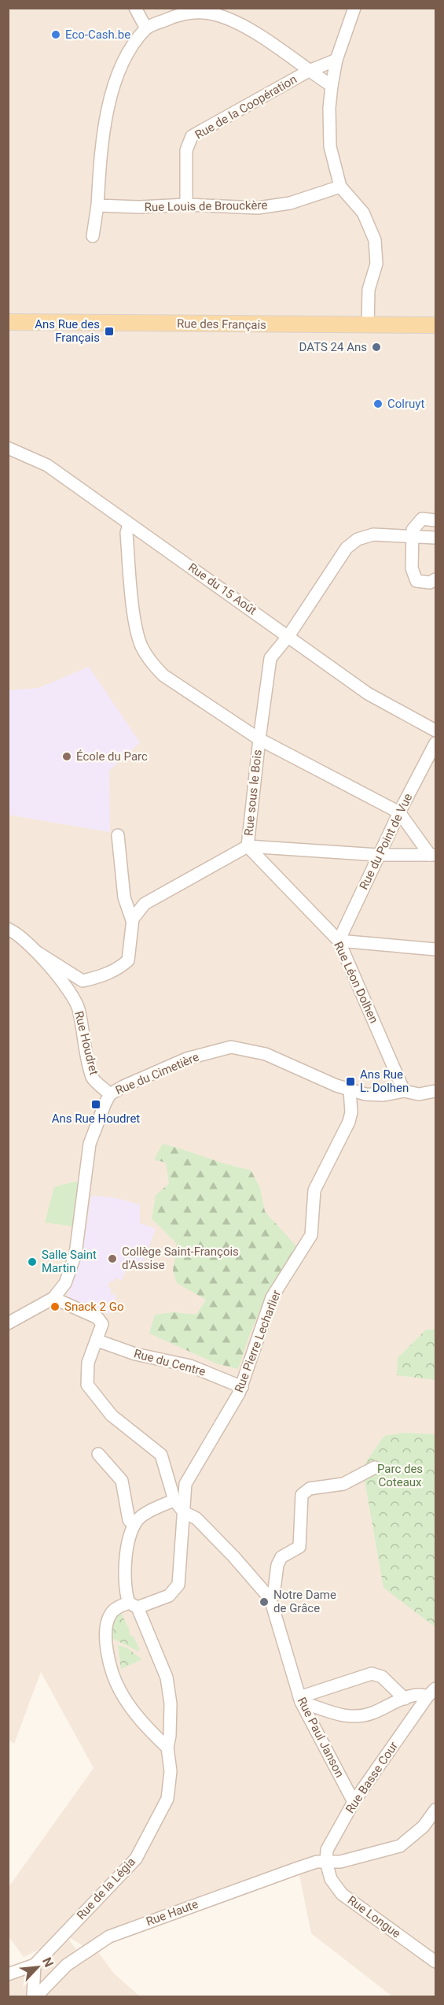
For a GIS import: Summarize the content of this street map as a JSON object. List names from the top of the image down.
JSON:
{
  "streets": {
    "main road": ["Rue des Français"],
    "street": [
      "Rue de la Coopération",
      "Rue Louis de Brouckère",
      "Rue du 15 Août",
      "Rue sous le Bois",
      "Rue du Point de Vue",
      "Rue Léon Dolhen",
      "Rue Houdret",
      "Rue du Cimetière",
      "Rue Pierre Lecharlier",
      "Rue du Centre",
      "Rue Paul Janson",
      "Rue Basse Cour",
      "Rue de la Légia",
      "Rue Haute",
      "Rue Longue"
    ]
  },
  "crossings": [
    ["Rue de la Coopération", "Rue Louis de Brouckère"],
    ["Rue du 15 Août", "Rue sous le Bois"],
    ["Rue sous le Bois", "Rue Léon Dolhen"],
    ["Rue du Point de Vue", "Rue Léon Dolhen"],
    ["Rue Léon Dolhen", "Rue du Cimetière"],
    ["Rue Houdret", "Rue du Cimetière"],
    ["Rue du Cimetière", "Rue Pierre Lecharlier"],
    ["Rue Pierre Lecharlier", "Rue du Centre"],
    ["Rue Pierre Lecharlier", "Rue Paul Janson"],
    ["Rue Pierre Lecharlier", "Rue de la Légia"],
    ["Rue Paul Janson", "Rue Basse Cour"],
    ["Rue Basse Cour", "Rue Haute"],
    ["Rue Basse Cour", "Rue Longue"],
    ["Rue Haute", "Rue Longue"]
  ],
  "parks": ["Parc des Coteaux"],
  "places": {
    "other": [
      "Eco-Cash.be",
      "DATS 24 Ans",
      "Colruyt",
      "École du Parc",
      "Collège Saint-François d'Assise",
      "Salle Saint Martin",
      "Snack 2 Go",
      "Notre Dame de Grâce"
    ],
    "transit": ["Ans Rue des Français", "Ans Rue L. Dolhen", "Ans Rue Houdret"]
  },
  "north": "top right"
}
